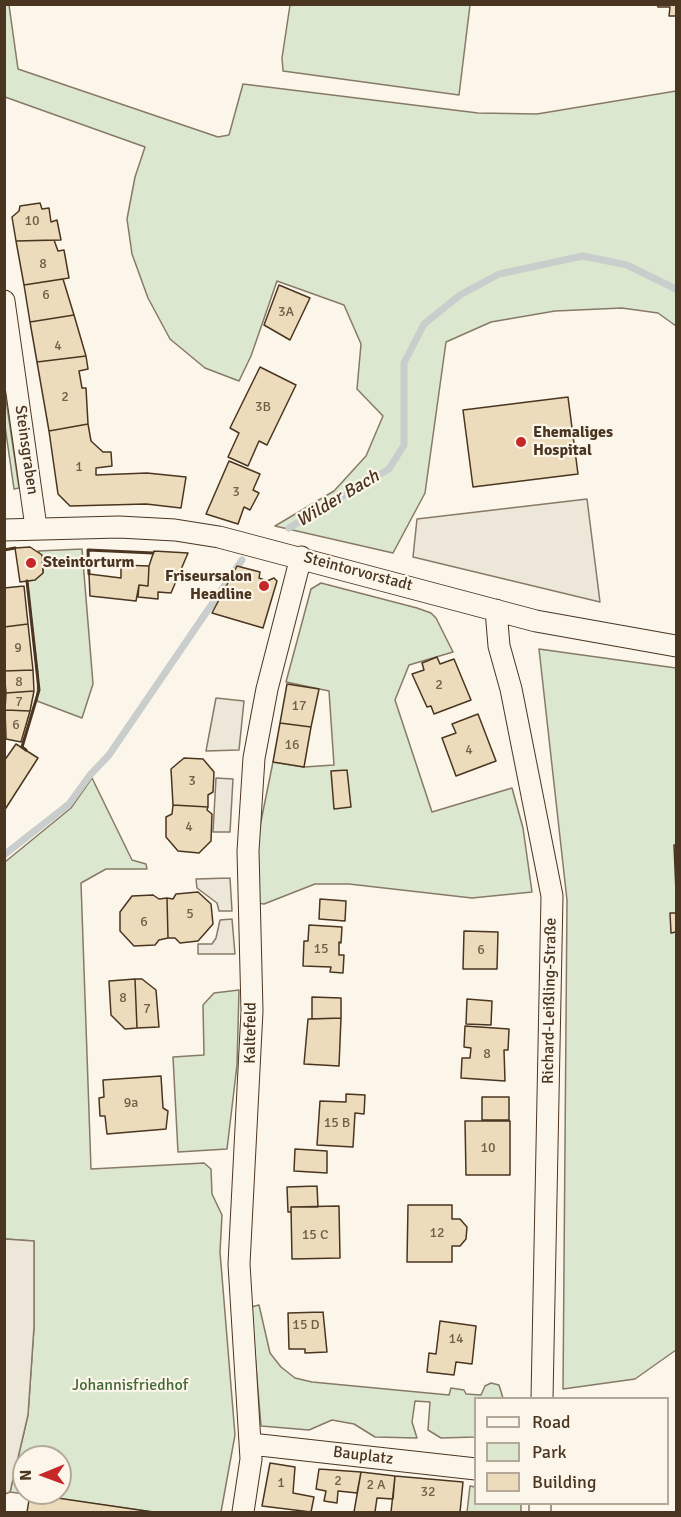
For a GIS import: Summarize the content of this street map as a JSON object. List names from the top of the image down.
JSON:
{
  "streets": {
    "street": [
      "Steinsgraben",
      "Steintorvorstadt",
      "Richard-Leißling-Straße",
      "Kaltefeld",
      "Bauplatz"
    ]
  },
  "crossings": [
    ["Steinsgraben", "Steintorvorstadt"],
    ["Steintorvorstadt", "Richard-Leißling-Straße"],
    ["Steintorvorstadt", "Kaltefeld"],
    ["Kaltefeld", "Bauplatz"]
  ],
  "water": ["Wilder Bach"],
  "parks": ["Johannisfriedhof"],
  "places": ["Ehemaliges Hospital", "Steintorturm", "Friseursalon Headline"],
  "house_numbers": [
    "10",
    "8",
    "6",
    "3A",
    "4",
    "2",
    "3B",
    "1",
    "3",
    "9",
    "8",
    "2",
    "7",
    "17",
    "6",
    "16",
    "4",
    "3",
    "4",
    "5",
    "6",
    "15",
    "6",
    "8",
    "7",
    "8",
    "9a",
    "15 B",
    "10",
    "12",
    "15 C",
    "15 D",
    "14",
    "2",
    "1",
    "2 A",
    "32"
  ],
  "legend": ["Road", "Park", "Building"],
  "north": "left"
}
